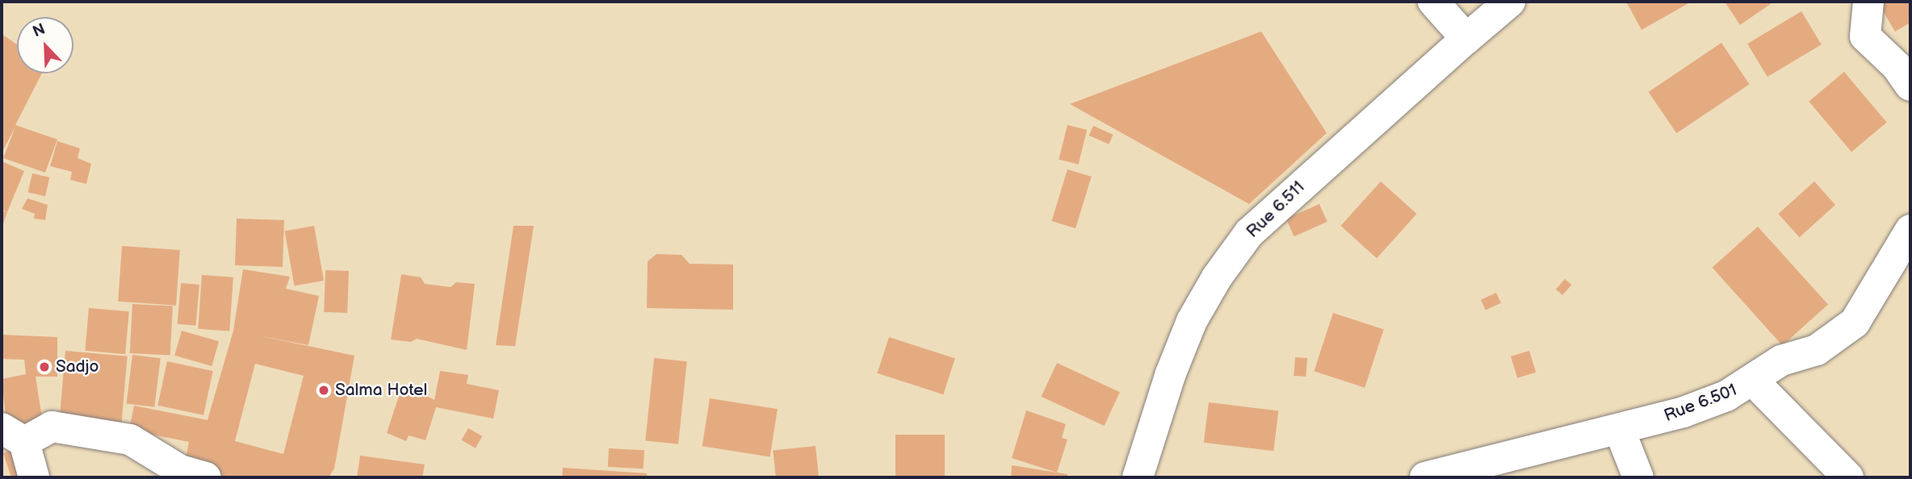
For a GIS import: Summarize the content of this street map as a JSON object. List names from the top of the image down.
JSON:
{
  "streets": {
    "street": ["Rue 6.511", "Rue 6.501"]
  },
  "places": ["Sadjo", "Salma Hotel"],
  "north": "top left"
}
